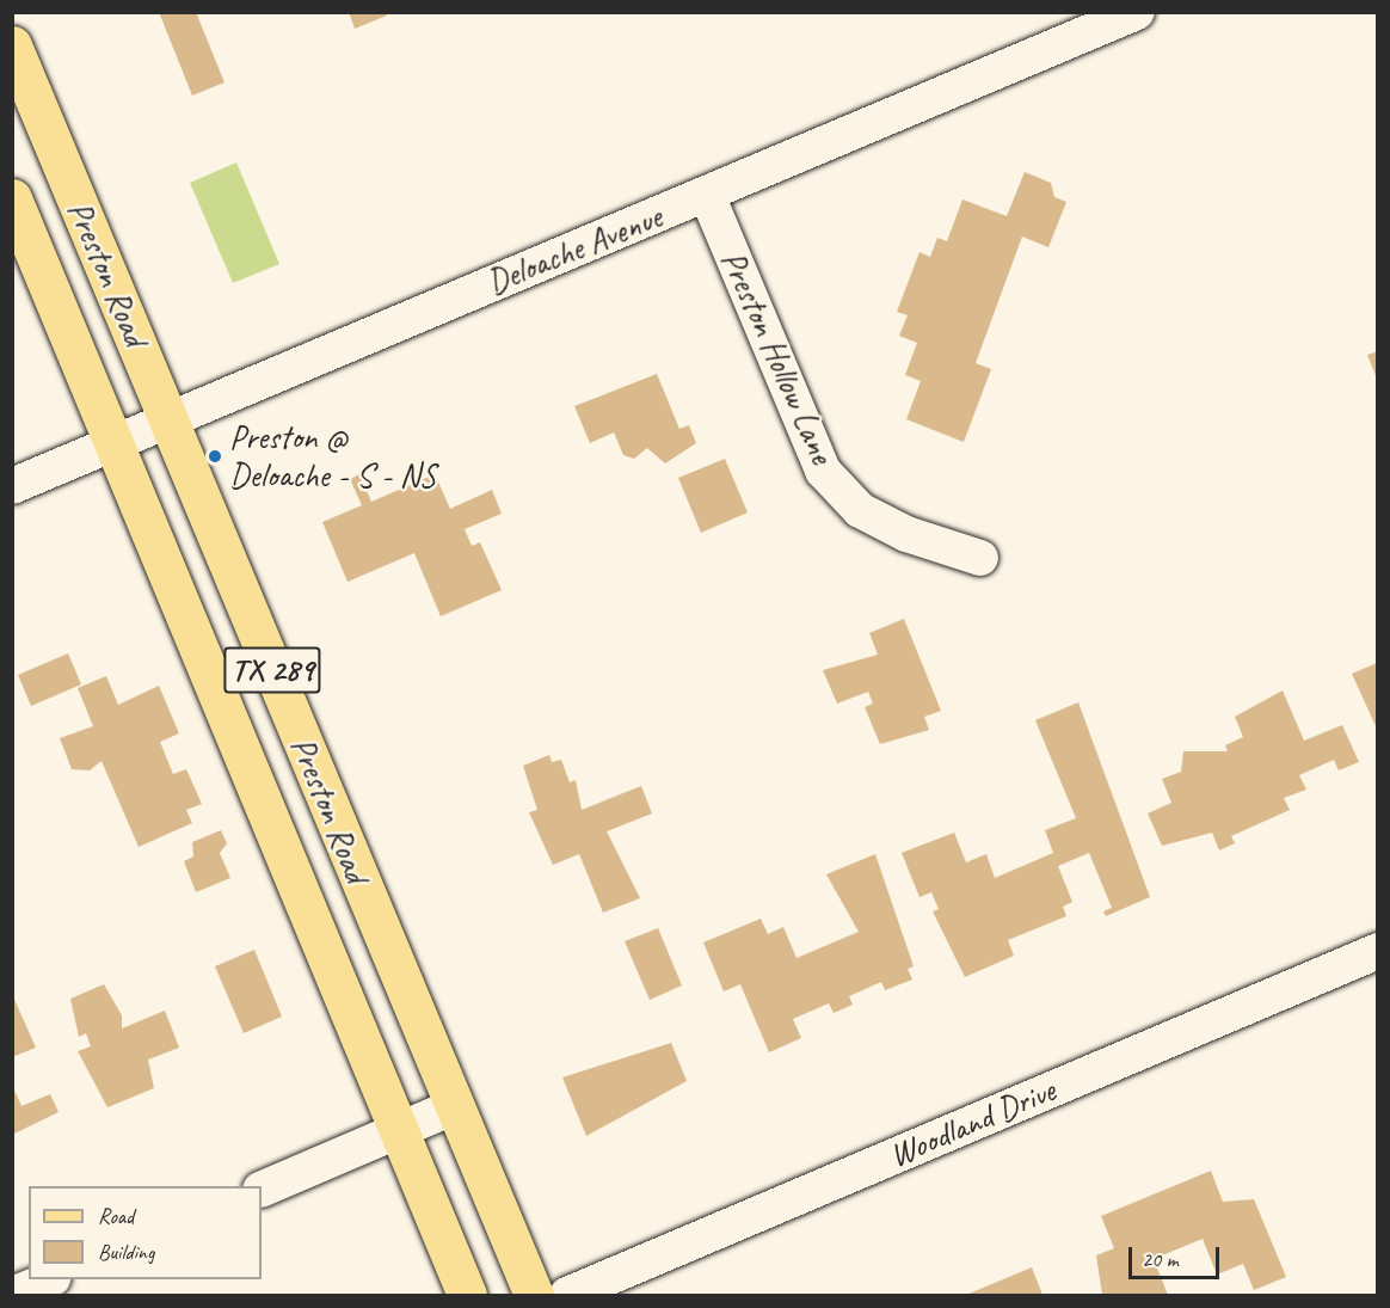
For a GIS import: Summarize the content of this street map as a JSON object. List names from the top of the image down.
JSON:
{
  "streets": {
    "main road": ["Preston Road", "TX 289"],
    "street": ["Deloache Avenue", "Preston Hollow Lane", "Woodland Drive"]
  },
  "crossings": [
    ["Deloache Avenue", "Preston Road"],
    ["Deloache Avenue", "Preston Hollow Lane"]
  ],
  "places": ["Preston @ Deloache - S - NS"],
  "legend": ["Road", "Building"],
  "scale_bar": "20 m"
}
